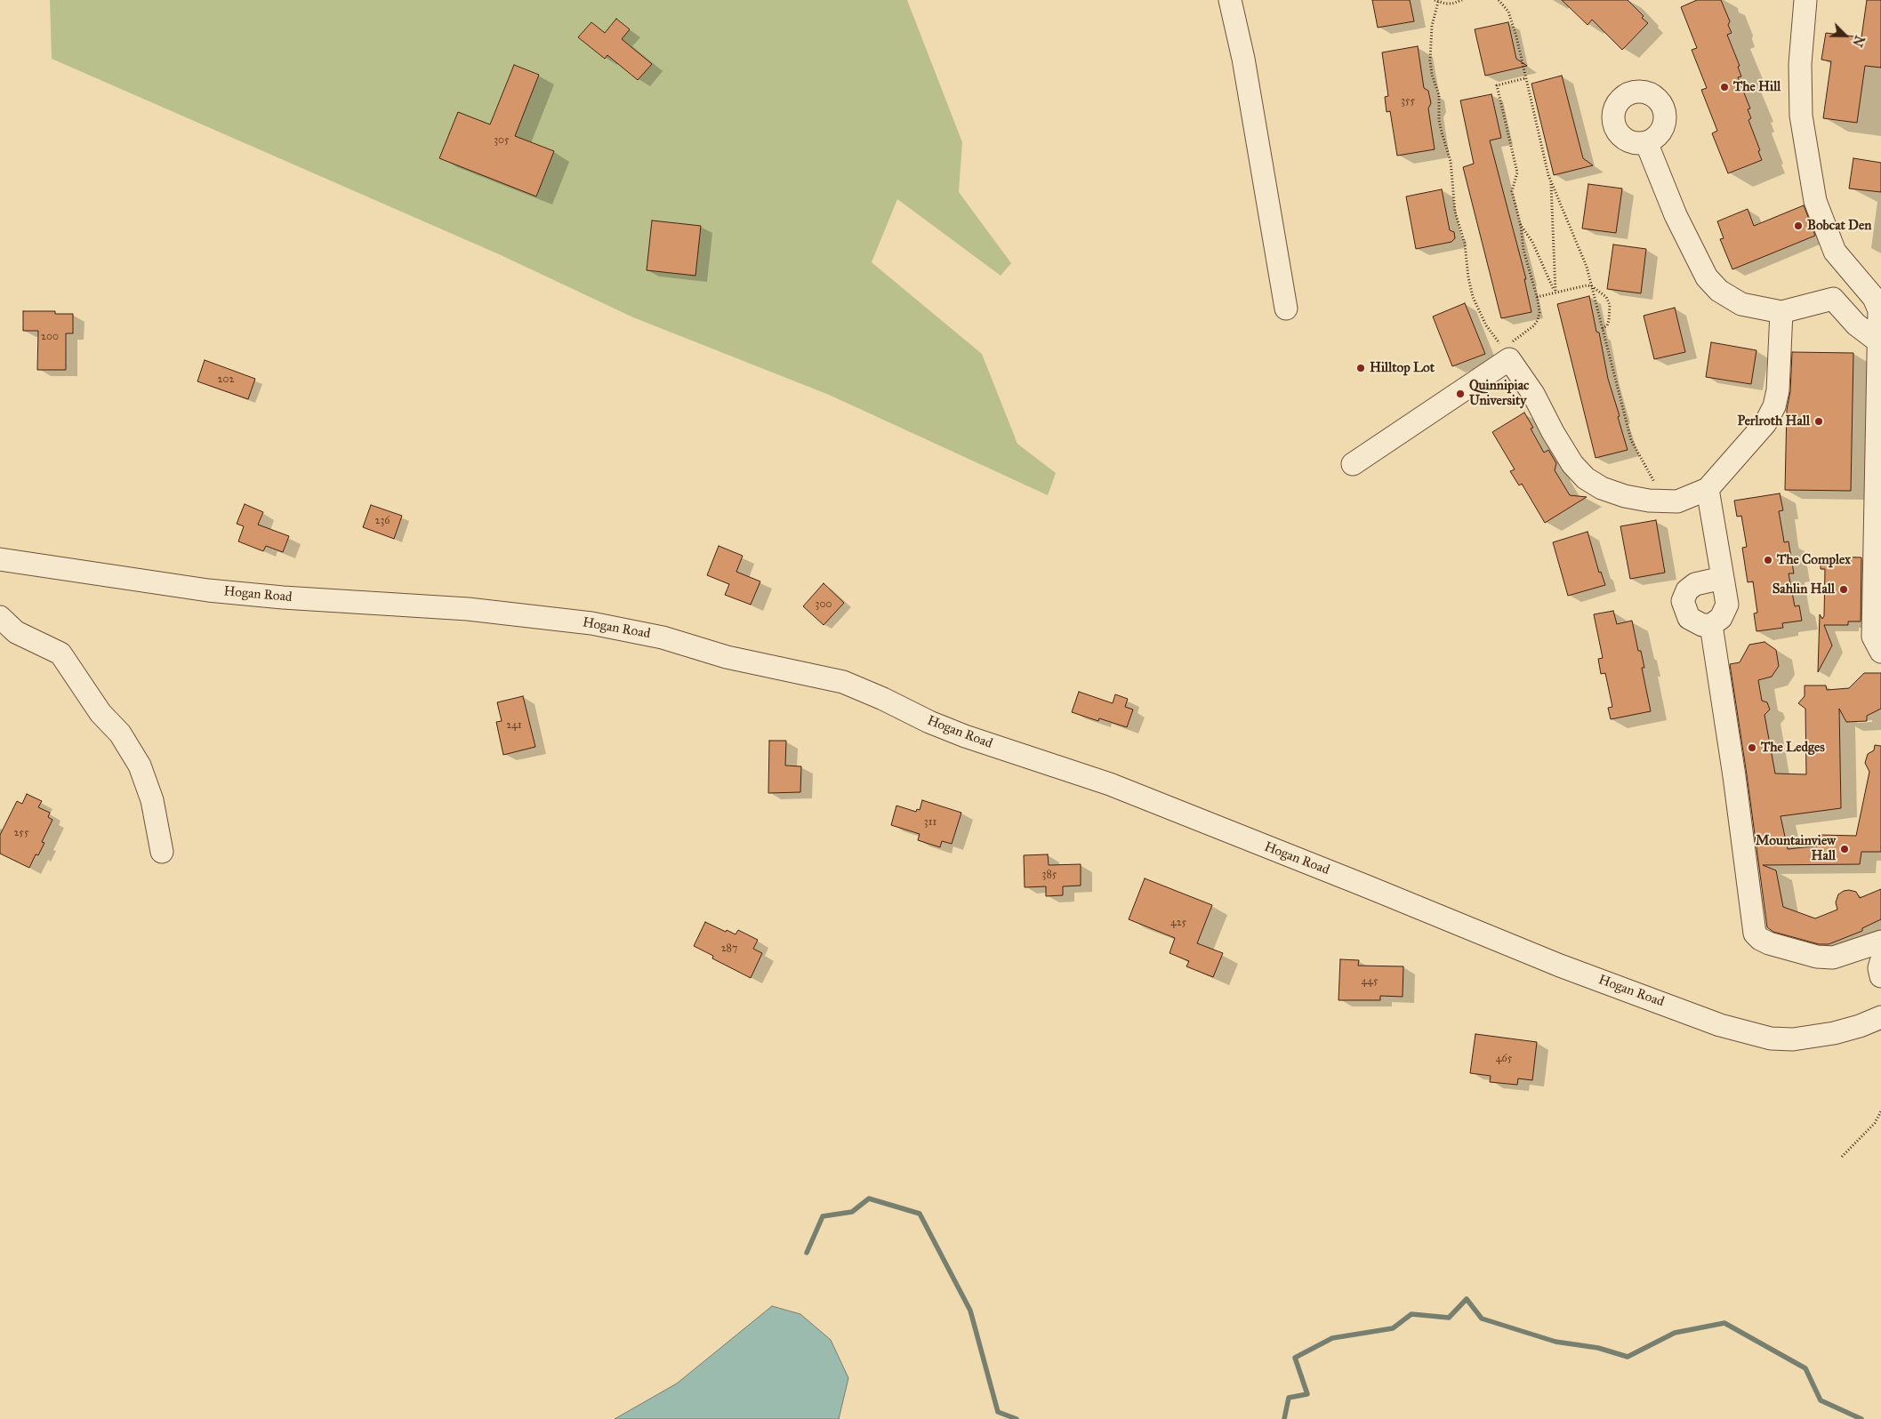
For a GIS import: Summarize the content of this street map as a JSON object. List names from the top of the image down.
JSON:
{
  "streets": {
    "street": ["Hogan Road"]
  },
  "places": [
    "The Hill",
    "Bobcat Den",
    "Hilltop Lot",
    "Quinnipiac University",
    "Perlroth Hall",
    "The Complex",
    "Sahlin Hall",
    "The Ledges",
    "Mountainview Hall"
  ],
  "house_numbers": [
    "355",
    "305",
    "200",
    "202",
    "236",
    "300",
    "241",
    "311",
    "255",
    "385",
    "425",
    "287",
    "445",
    "465"
  ],
  "north": "bottom right"
}
